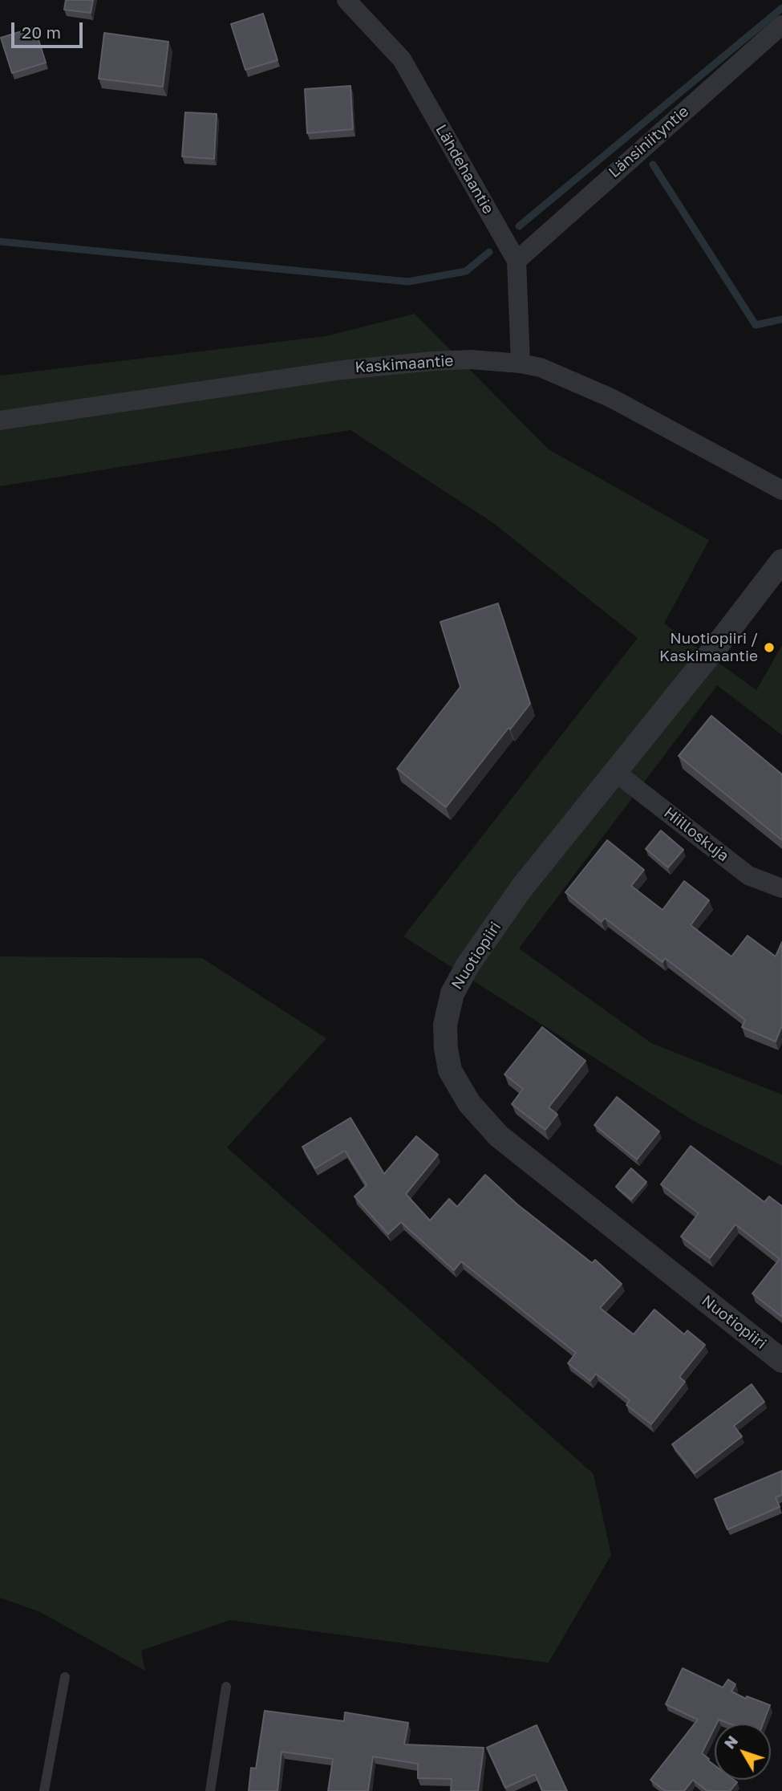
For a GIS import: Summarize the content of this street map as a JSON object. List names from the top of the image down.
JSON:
{
  "streets": {
    "street": [
      "Länsiniityntie",
      "Lähdehaantie",
      "Kaskimaantie",
      "Hiilloskuja",
      "Nuotiopiiri"
    ]
  },
  "crossings": [
    ["Länsiniityntie", "Lähdehaantie"],
    ["Lähdehaantie", "Kaskimaantie"],
    ["Hiilloskuja", "Nuotiopiiri"]
  ],
  "places": ["Nuotiopiiri / Kaskimaantie"],
  "scale_bar": "20 m",
  "north": "top left"
}
